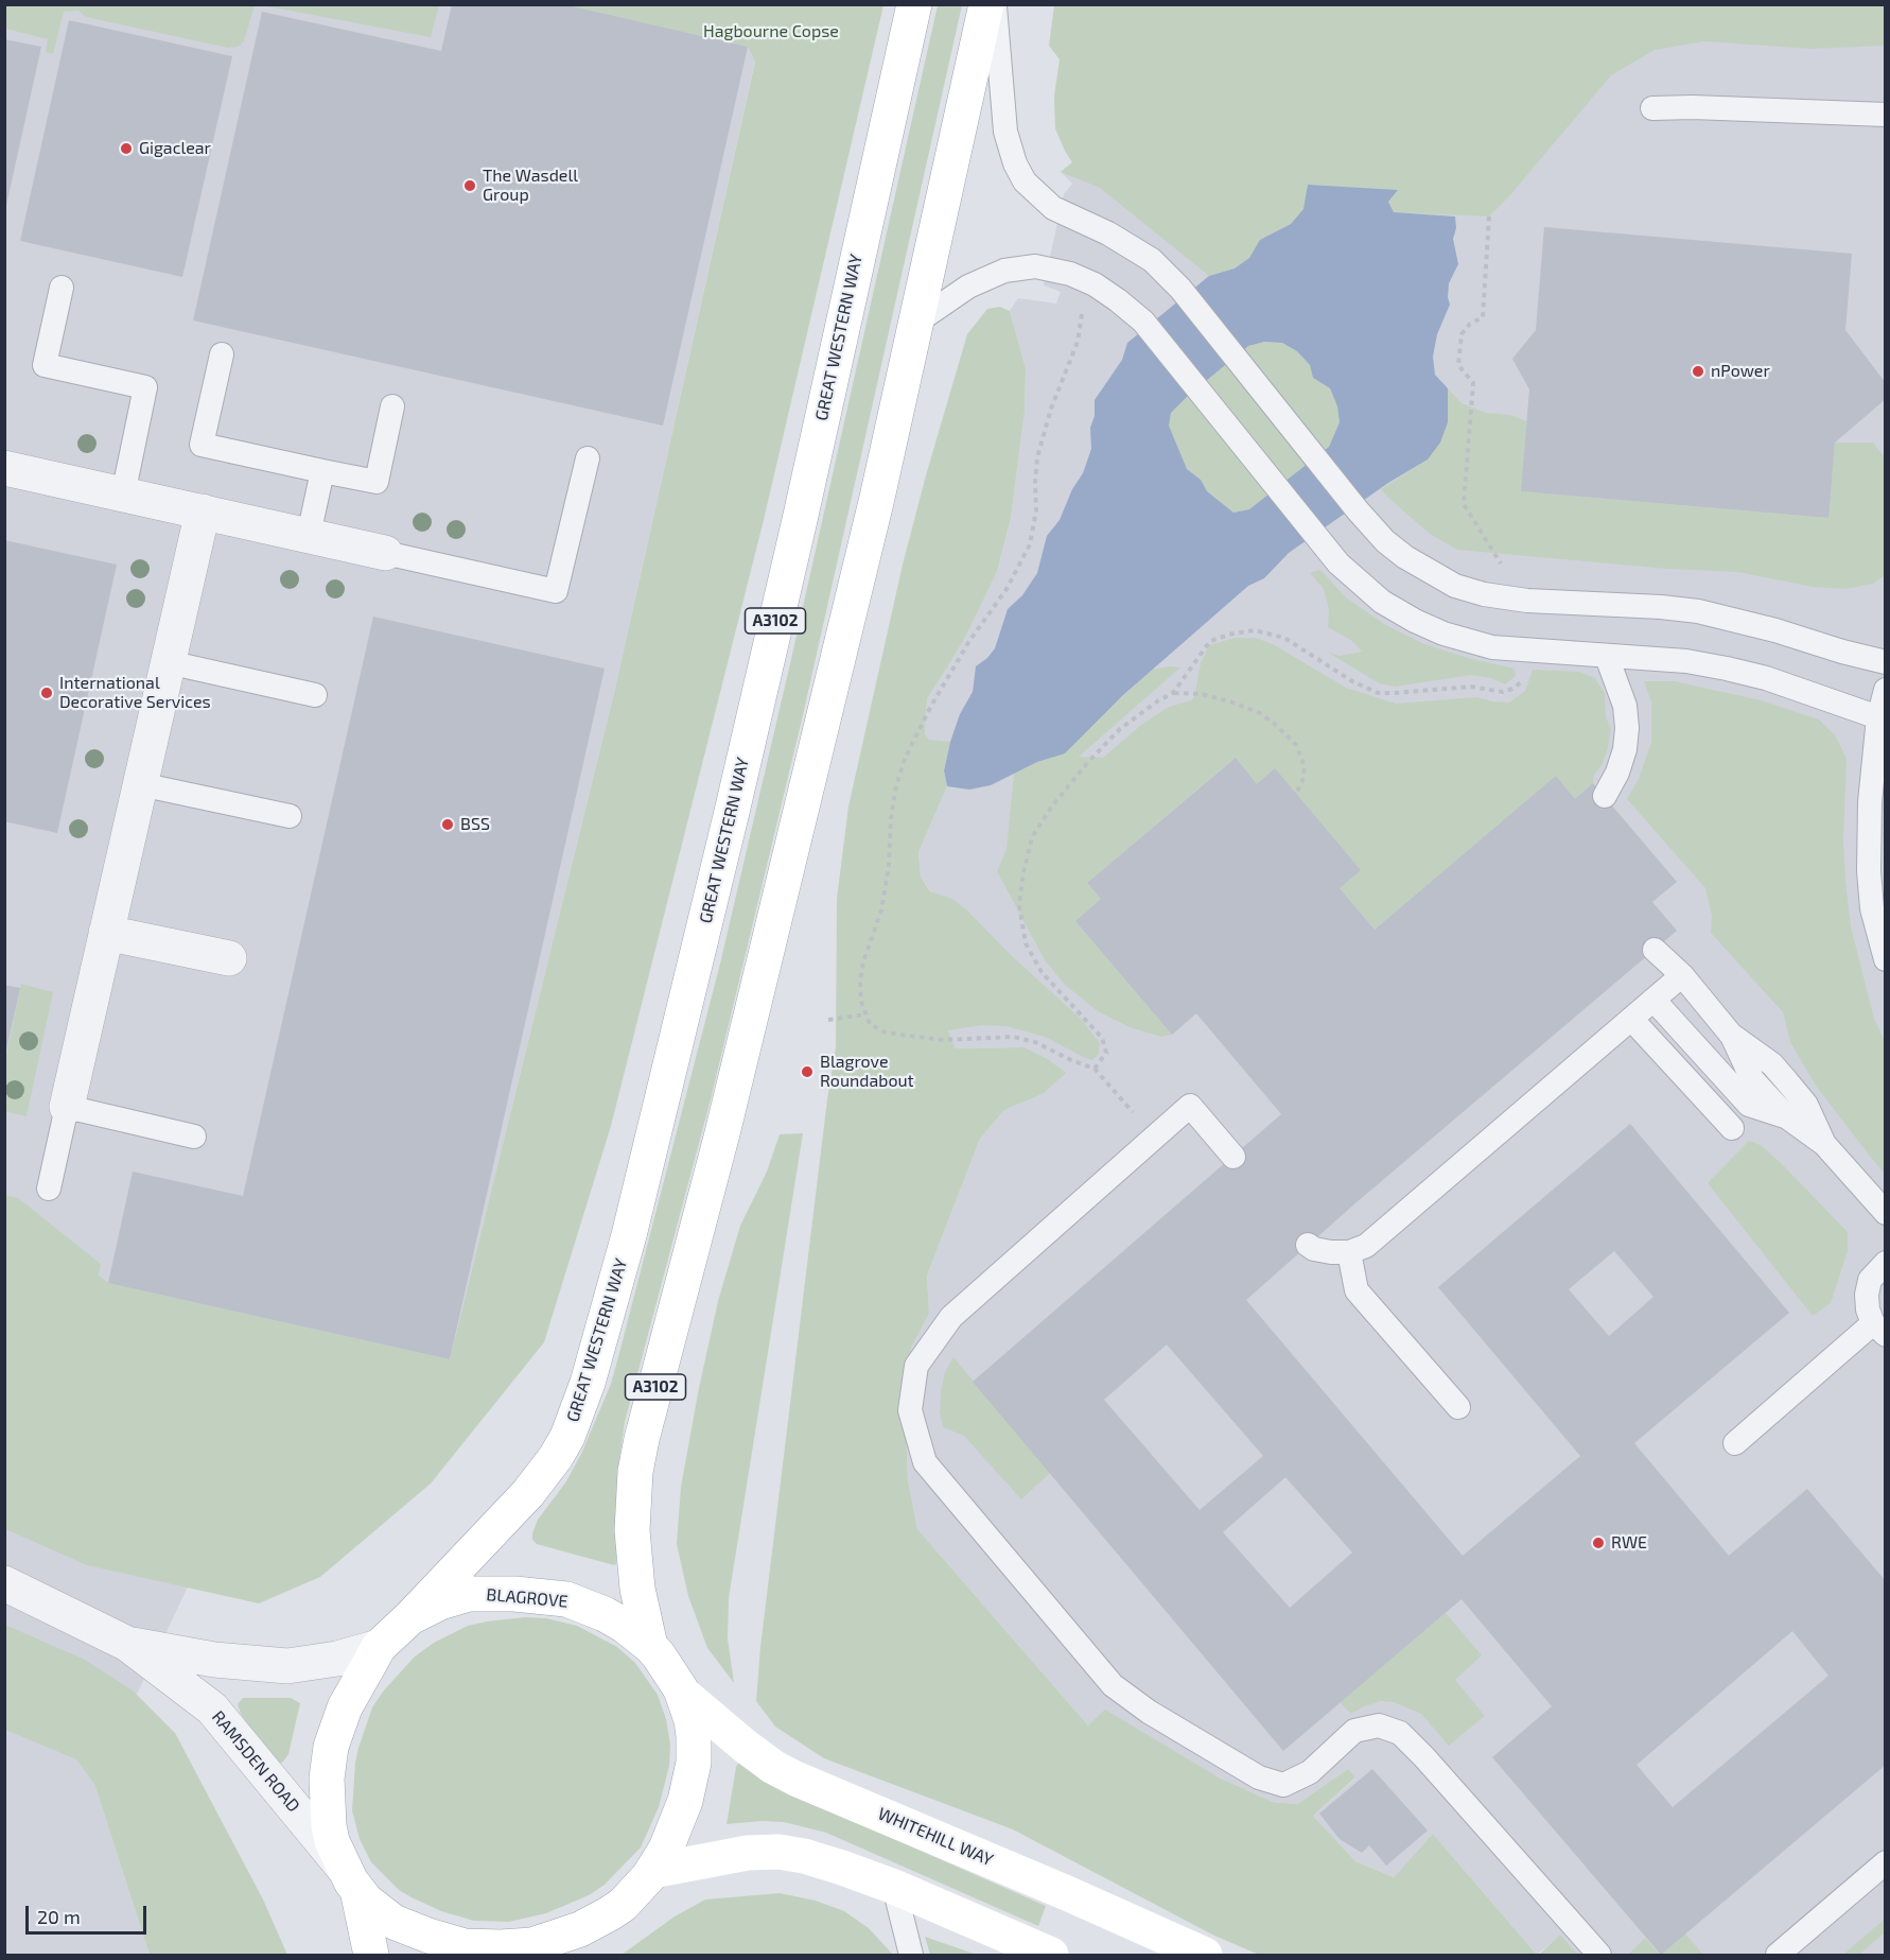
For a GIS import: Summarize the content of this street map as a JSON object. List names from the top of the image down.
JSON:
{
  "streets": {
    "main road": [
      "GREAT WESTERN WAY",
      "A3102",
      "BLAGROVE",
      "WHITEHILL WAY"
    ],
    "street": ["RAMSDEN ROAD"]
  },
  "crossings": [
    ["GREAT WESTERN WAY", "BLAGROVE"],
    ["A3102", "BLAGROVE"],
    ["A3102", "RAMSDEN ROAD"],
    ["BLAGROVE", "RAMSDEN ROAD"],
    ["BLAGROVE", "WHITEHILL WAY"]
  ],
  "parks": ["Hagbourne Copse"],
  "places": [
    "Gigaclear",
    "The Wasdell Group",
    "nPower",
    "International Decorative Services",
    "BSS",
    "Blagrove Roundabout",
    "RWE"
  ],
  "scale_bar": "20 m"
}
